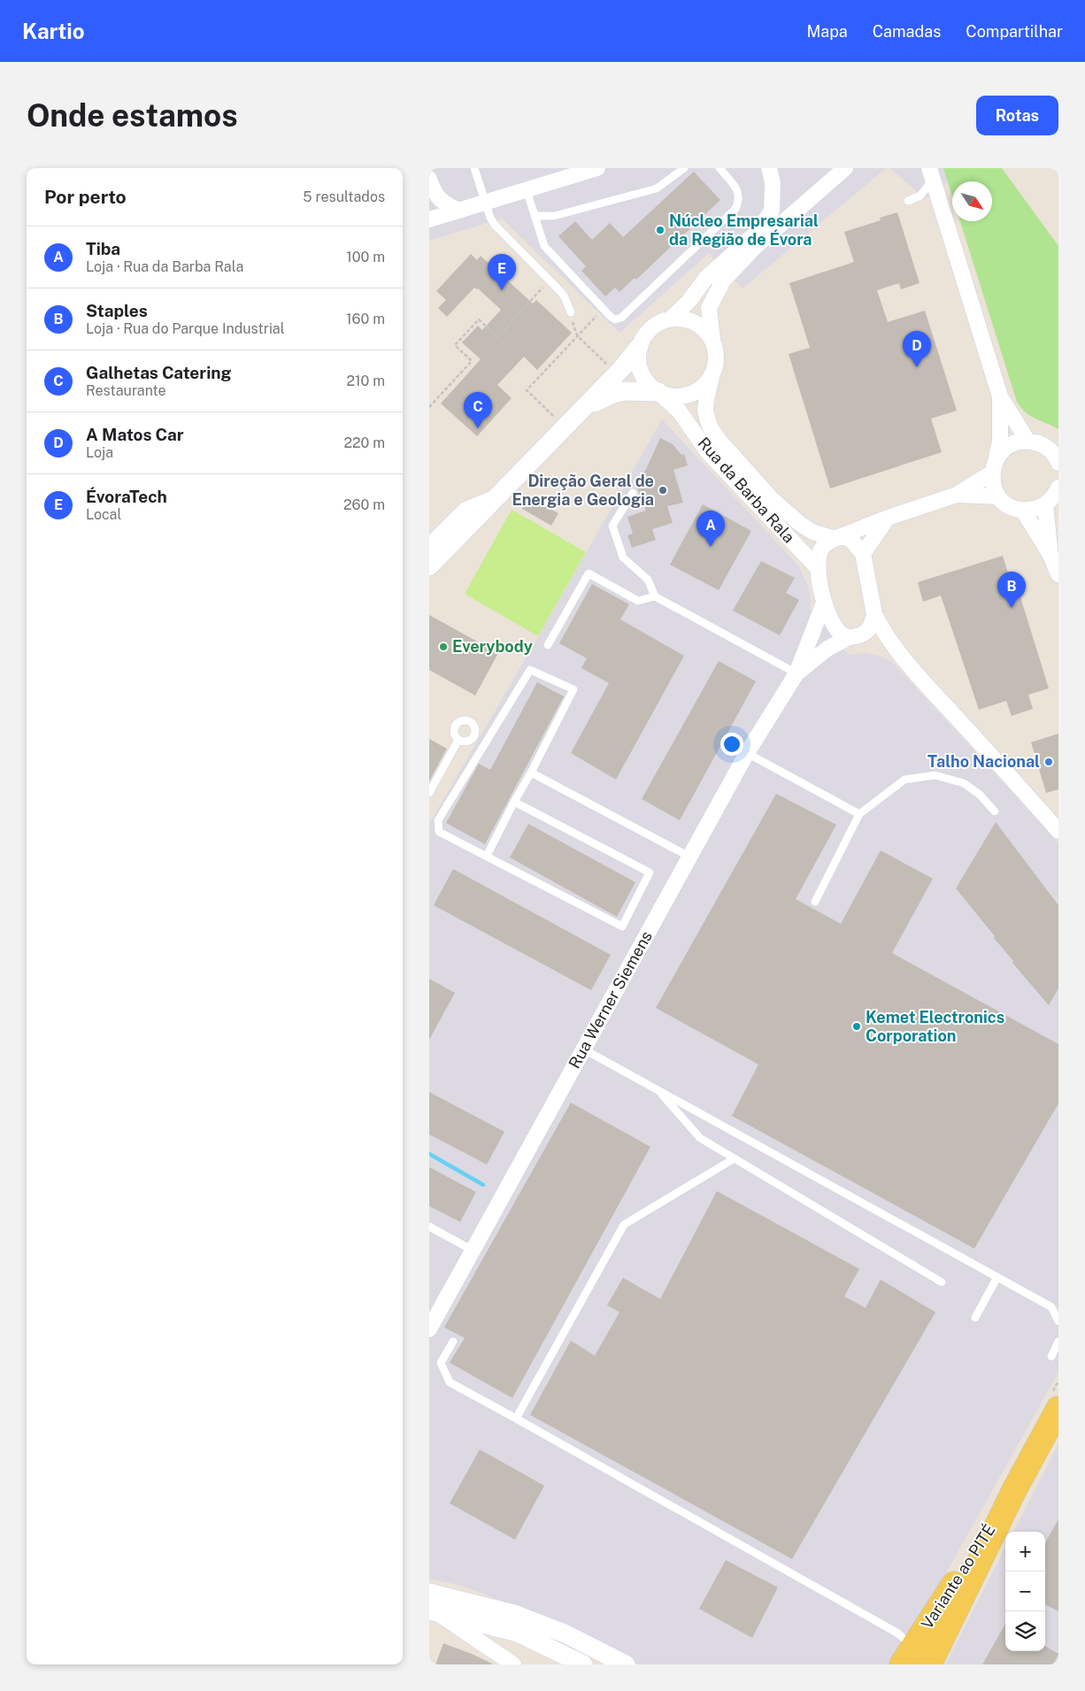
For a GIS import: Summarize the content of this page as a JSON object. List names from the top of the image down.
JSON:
{
  "streets": {
    "main road": ["Variante ao PITÉ"],
    "street": ["Rua da Barba Rala", "Rua Werner Siemens"]
  },
  "places": [
    "Núcleo Empresarial da Região de Évora",
    "Direção Geral de Energia e Geologia",
    "Everybody",
    "Talho Nacional",
    "Kemet Electronics Corporation"
  ],
  "north": "bottom right",
  "page": {
    "header": "Kartio",
    "nav": ["Mapa", "Camadas", "Compartilhar"],
    "buttons": "Rotas",
    "title": "Onde estamos",
    "heading": ["Por perto", "5 resultados"],
    "list": [
      {
        "mark": "A",
        "name": "Tiba",
        "note": "Loja · Rua da Barba Rala",
        "value": "100 m"
      },
      {
        "mark": "B",
        "name": "Staples",
        "note": "Loja · Rua do Parque Industrial",
        "value": "160 m"
      },
      {
        "mark": "C",
        "name": "Galhetas Catering",
        "note": "Restaurante",
        "value": "210 m"
      },
      {
        "mark": "D",
        "name": "A Matos Car",
        "note": "Loja",
        "value": "220 m"
      },
      {
        "mark": "E",
        "name": "ÉvoraTech",
        "note": "Local",
        "value": "260 m"
      }
    ],
    "pins": [
      "E",
      "D",
      "C",
      "A",
      "B"
    ],
    "map_buttons": ["+", "−"]
  }
}
